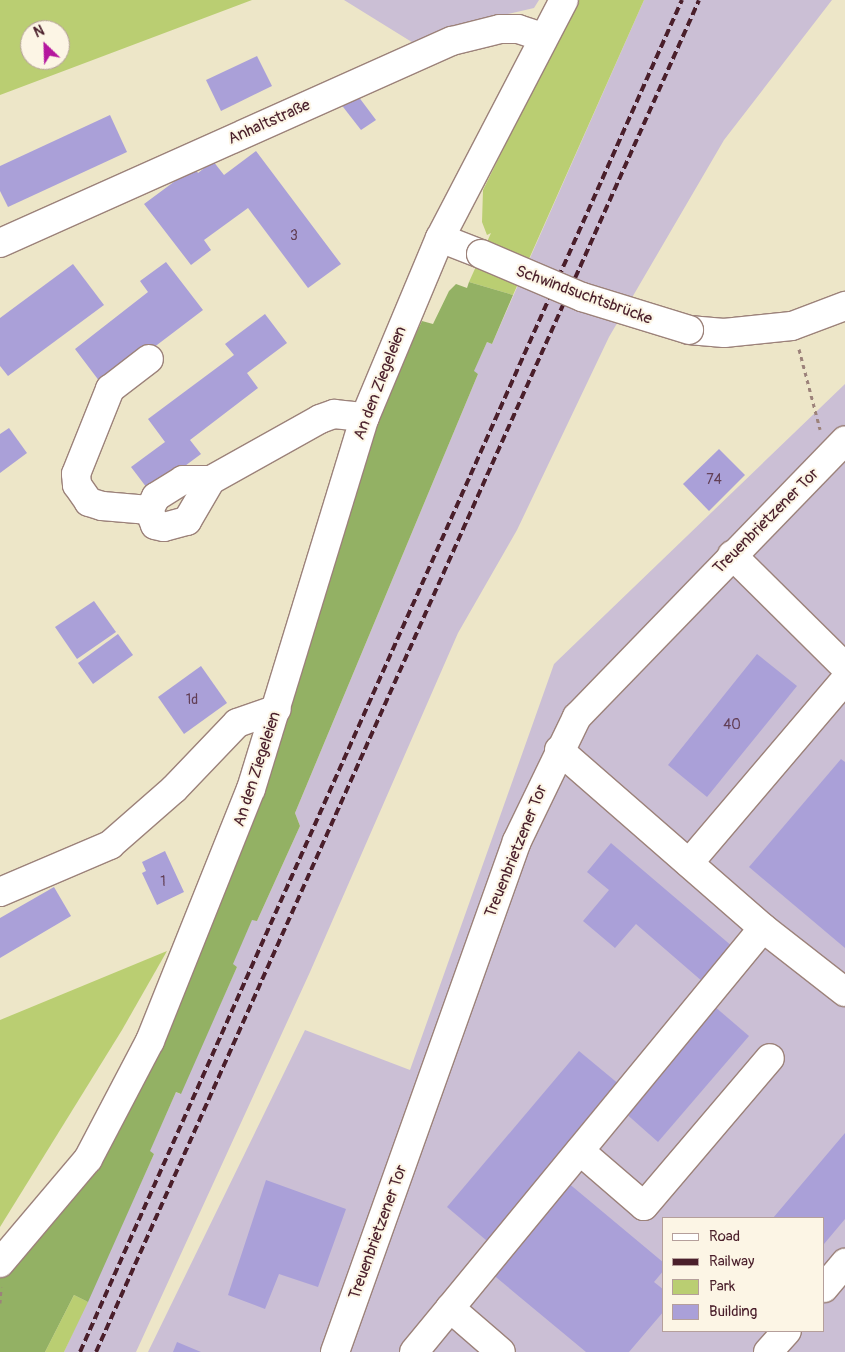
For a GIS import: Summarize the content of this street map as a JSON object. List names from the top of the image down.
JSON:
{
  "streets": {
    "street": [
      "Anhaltstraße",
      "Schwindsuchtsbrücke",
      "An den Ziegeleien",
      "Treuenbrietzener Tor"
    ]
  },
  "crossings": [
    ["Schwindsuchtsbrücke", "An den Ziegeleien"]
  ],
  "house_numbers": [
    "3",
    "74",
    "1d",
    "40",
    "1"
  ],
  "legend": [
    "Road",
    "Railway",
    "Park",
    "Building"
  ],
  "north": "top left"
}
